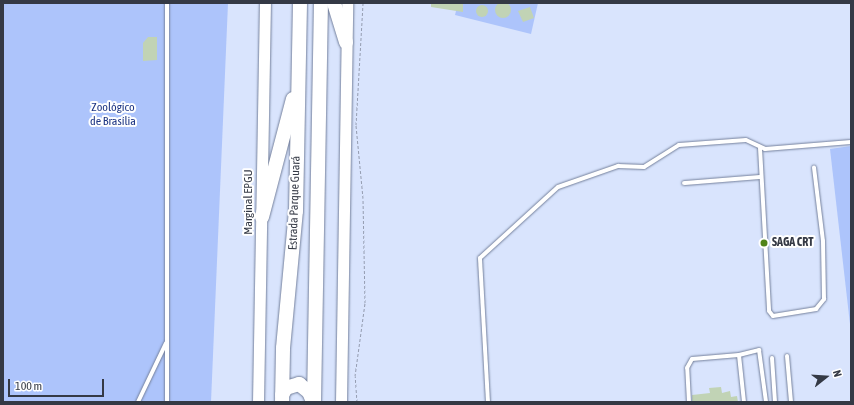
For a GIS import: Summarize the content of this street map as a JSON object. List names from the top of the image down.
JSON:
{
  "streets": {
    "highway": ["Estrada Parque Guará"],
    "street": ["Marginal EPGU"]
  },
  "parks": ["Zoológico de Brasília"],
  "places": ["SAGA CRT"],
  "scale_bar": "100 m",
  "north": "right"
}
